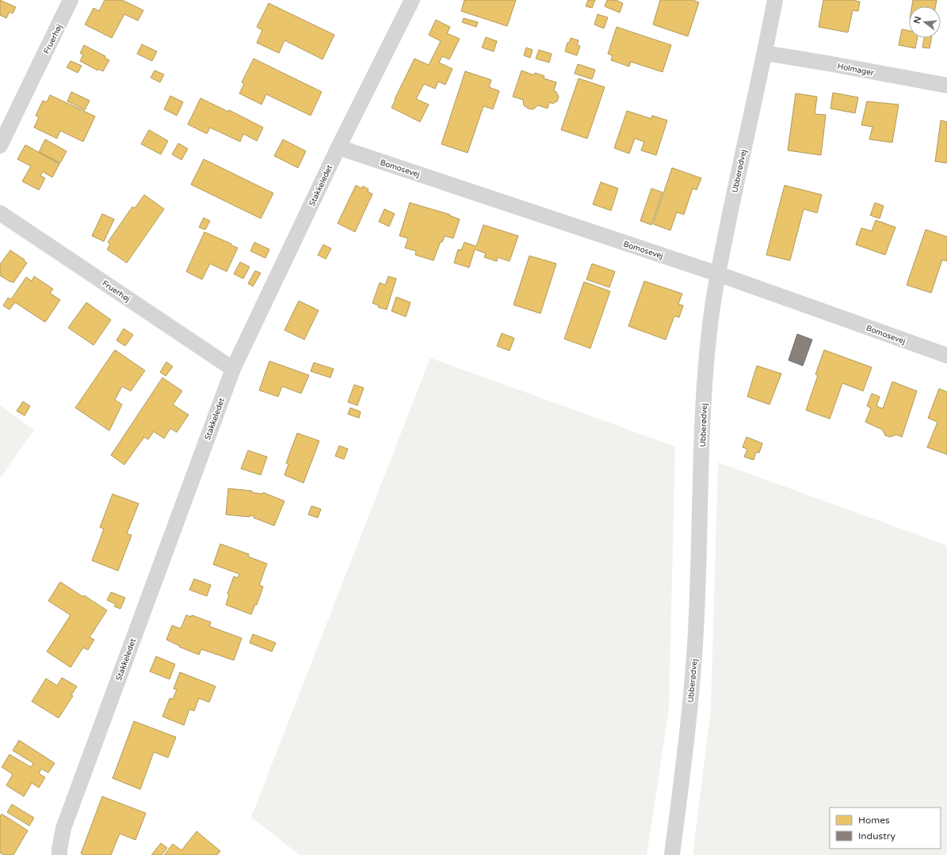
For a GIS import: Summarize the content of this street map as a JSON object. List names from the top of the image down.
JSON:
{
  "streets": {
    "street": [
      "Fruerhøj",
      "Holmager",
      "Bomosevej",
      "Ubberødvej",
      "Stakkeledet"
    ]
  },
  "crossings": [
    ["Fruerhøj", "Stakkeledet"],
    ["Holmager", "Ubberødvej"],
    ["Bomosevej", "Ubberødvej"],
    ["Bomosevej", "Stakkeledet"]
  ],
  "legend": ["Homes", "Industry"],
  "north": "left"
}
